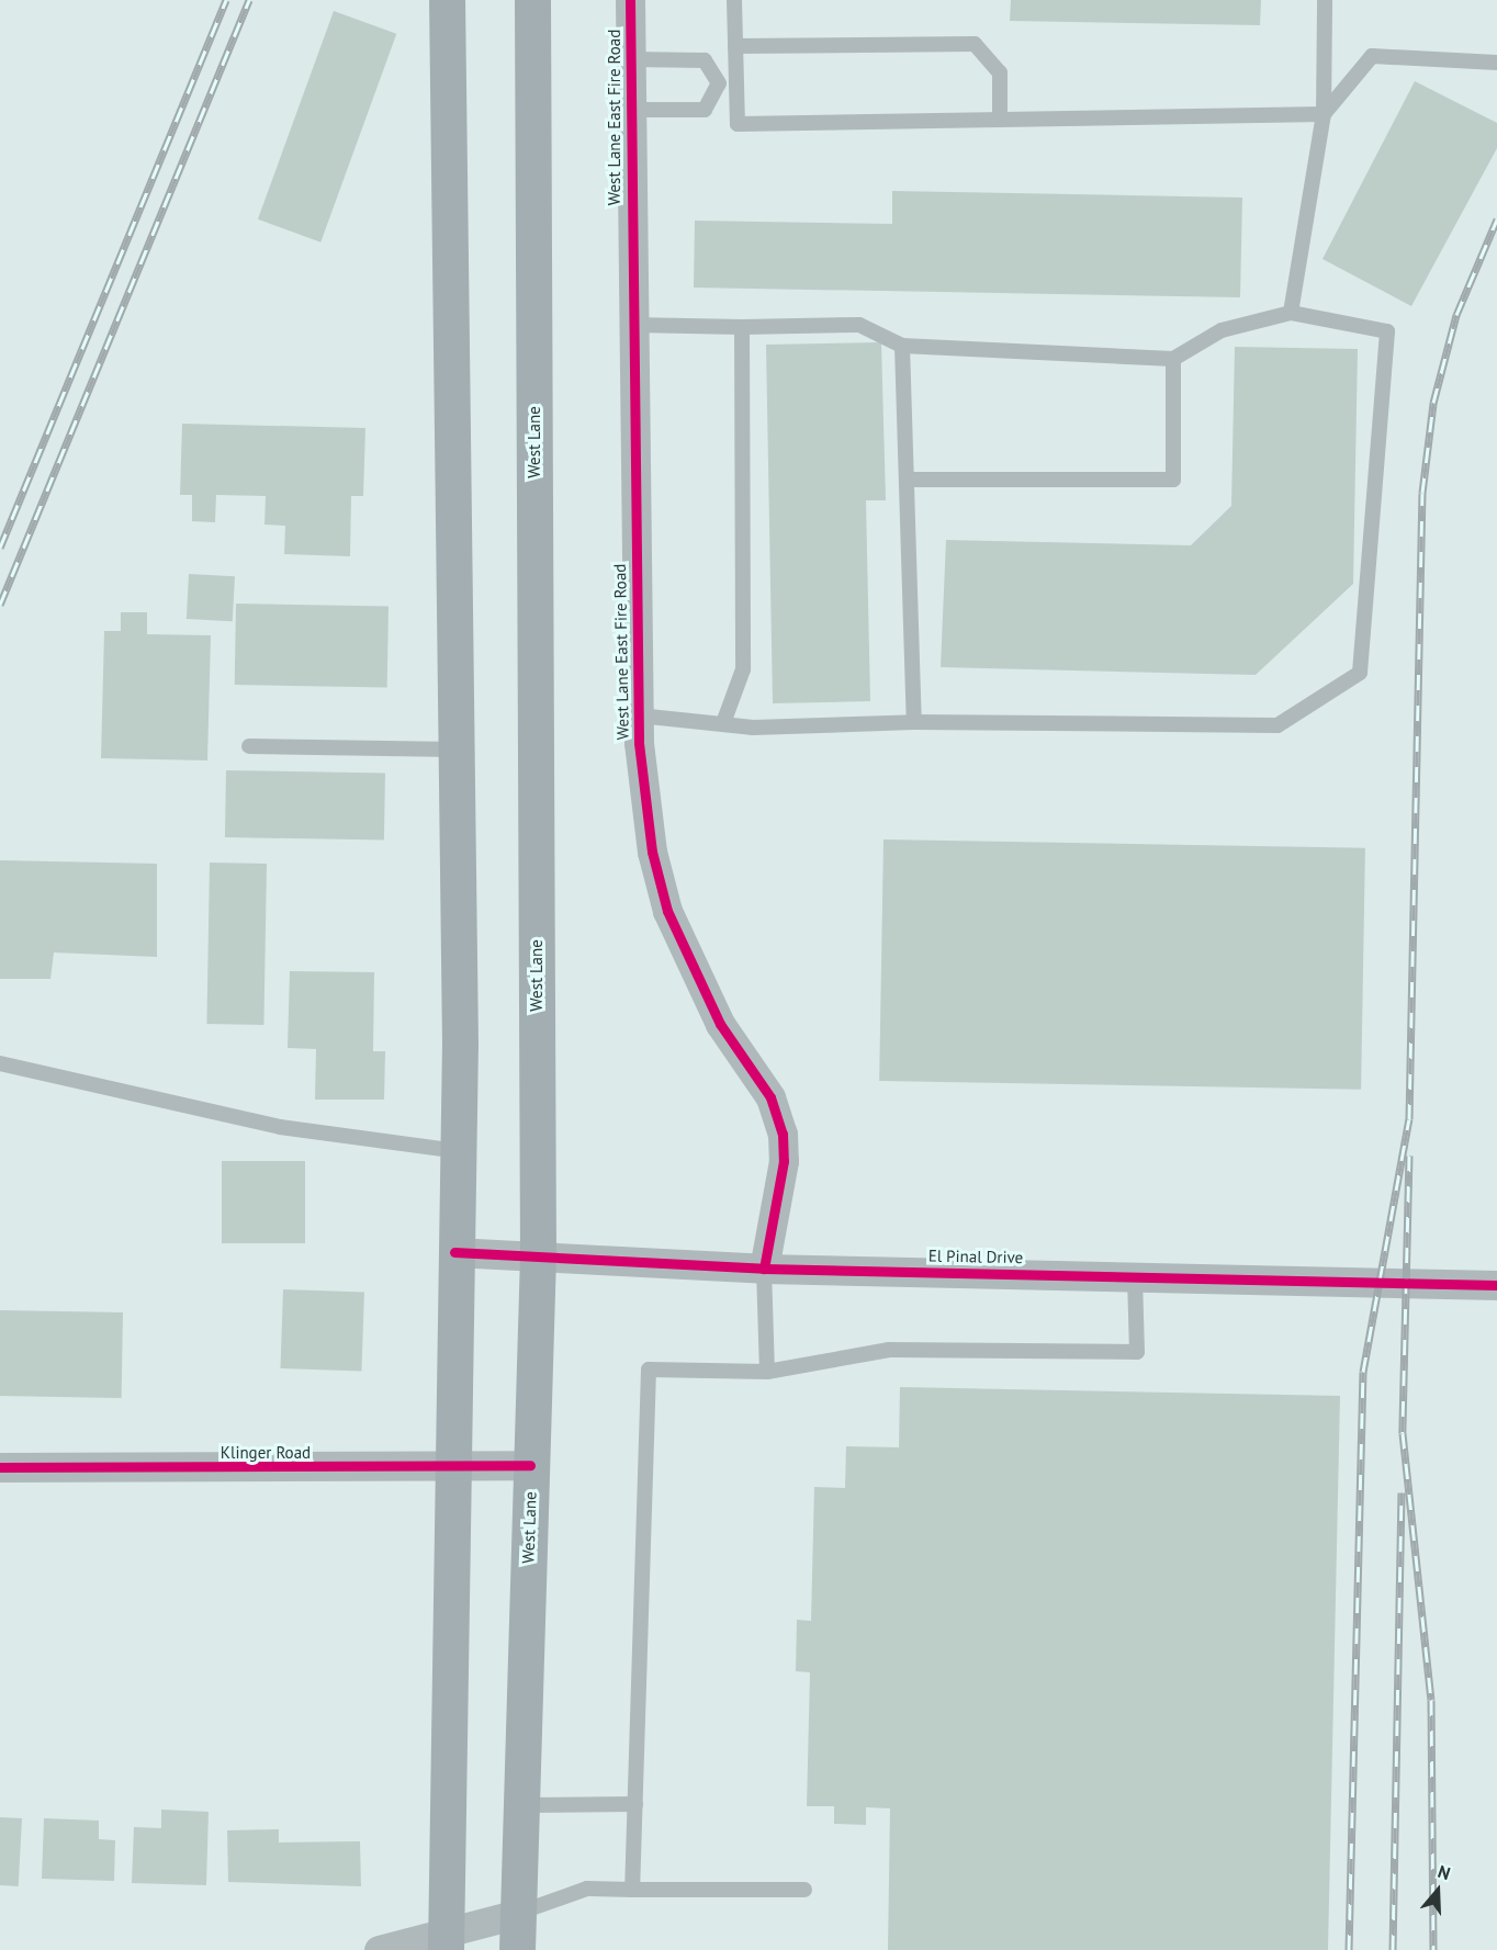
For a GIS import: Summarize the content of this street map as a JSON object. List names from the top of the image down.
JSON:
{
  "streets": {
    "main road": ["West Lane"],
    "street": ["West Lane East Fire Road", "El Pinal Drive", "Klinger Road"]
  },
  "crossings": [
    ["West Lane East Fire Road", "El Pinal Drive"],
    ["West Lane", "El Pinal Drive"],
    ["West Lane", "Klinger Road"]
  ],
  "north": "top"
}
